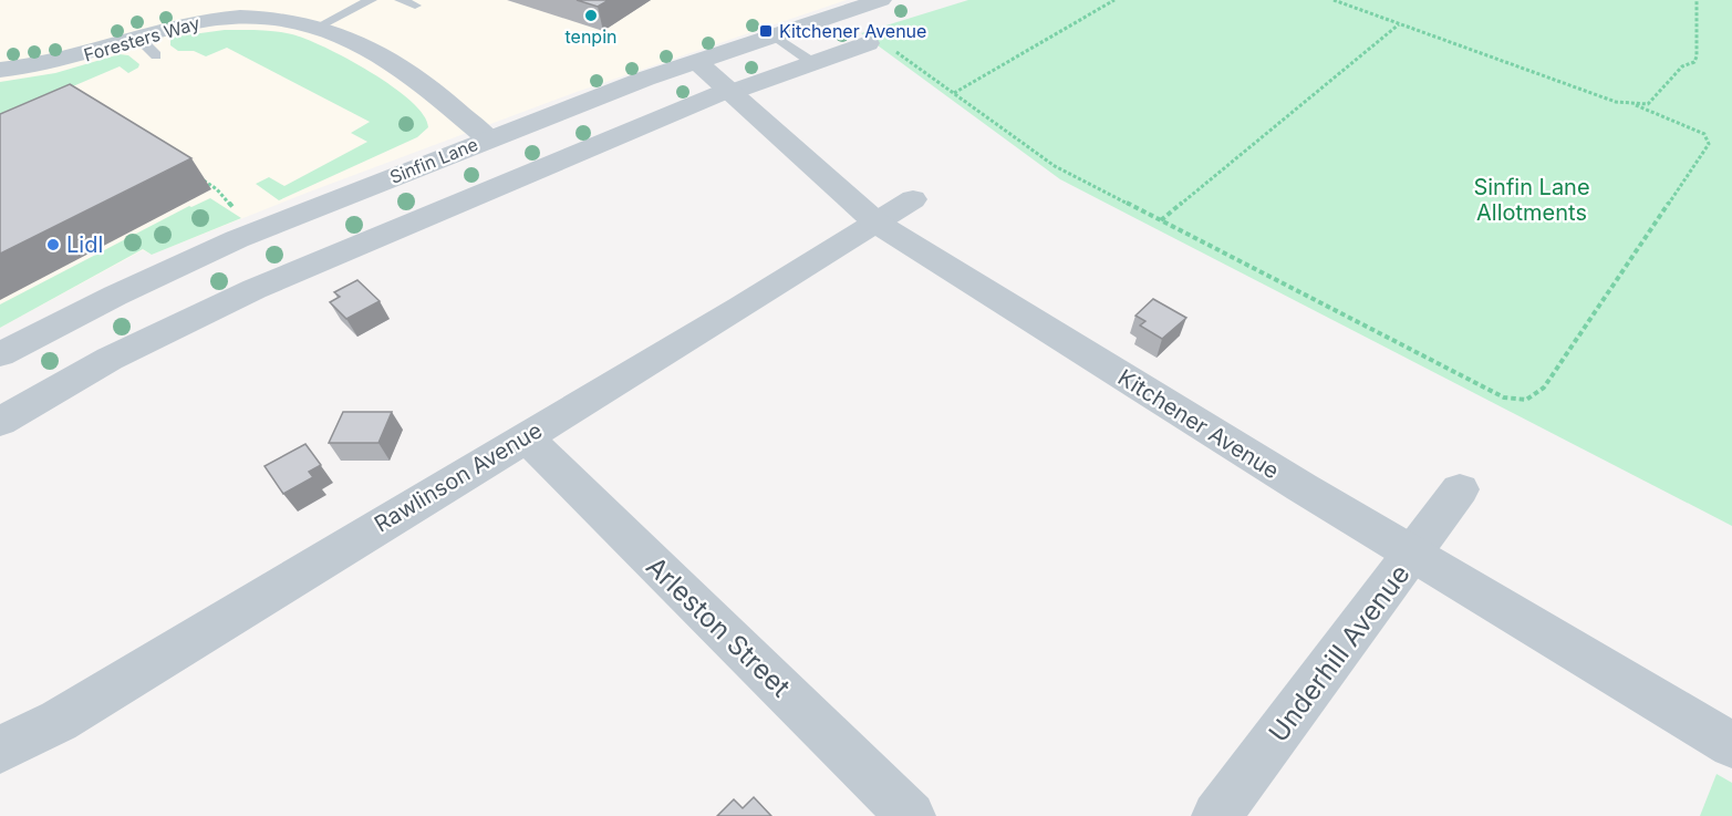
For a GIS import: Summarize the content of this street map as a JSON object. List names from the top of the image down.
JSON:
{
  "streets": {
    "street": [
      "Foresters Way",
      "Sinfin Lane",
      "Kitchener Avenue",
      "Rawlinson Avenue",
      "Arleston Street",
      "Underhill Avenue"
    ]
  },
  "crossings": [
    ["Foresters Way", "Sinfin Lane"],
    ["Sinfin Lane", "Kitchener Avenue"],
    ["Kitchener Avenue", "Rawlinson Avenue"],
    ["Kitchener Avenue", "Underhill Avenue"],
    ["Rawlinson Avenue", "Arleston Street"]
  ],
  "parks": ["Sinfin Lane Allotments"],
  "places": {
    "other": ["tenpin", "Lidl"],
    "transit": ["Kitchener Avenue"]
  }
}
